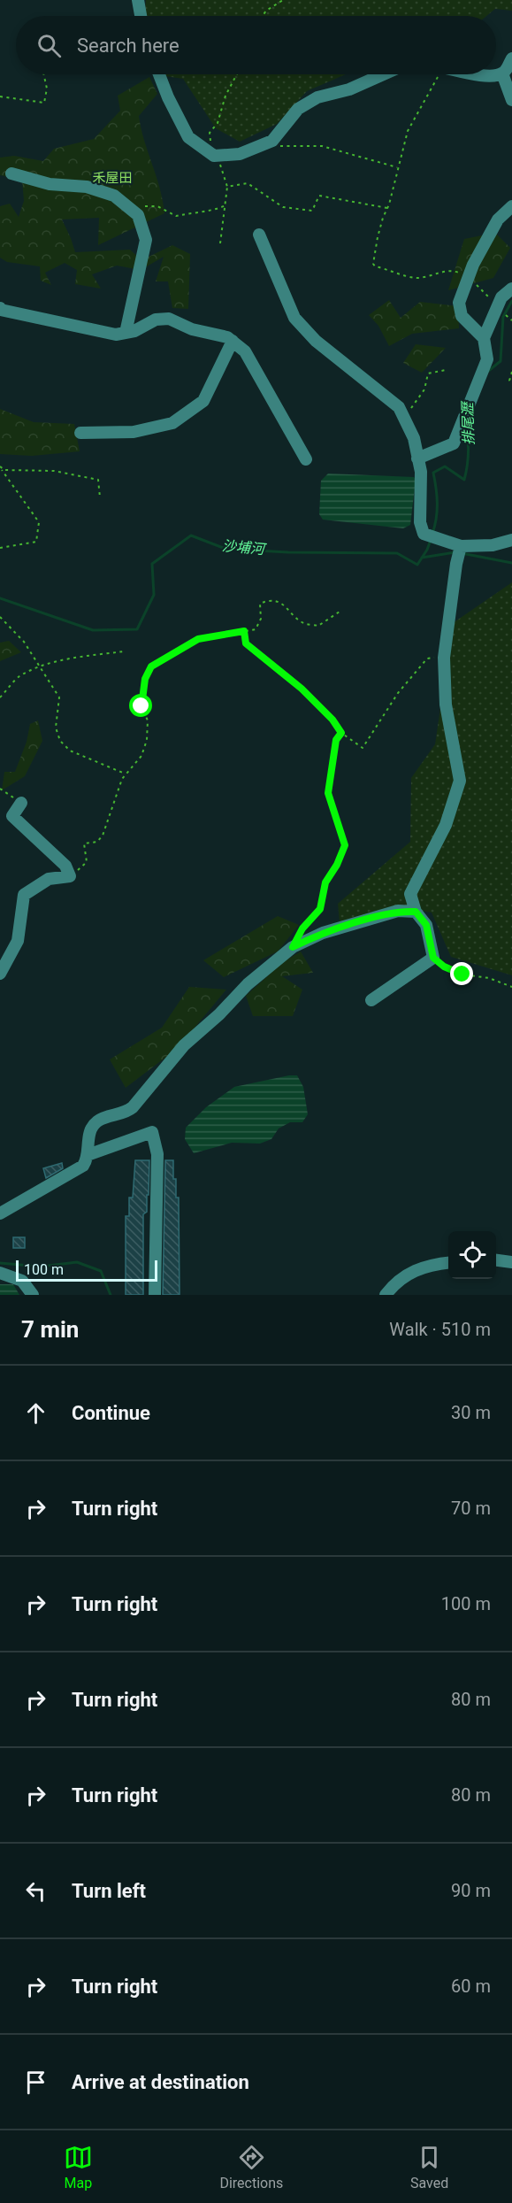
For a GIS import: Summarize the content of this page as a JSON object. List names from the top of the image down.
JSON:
{
  "water": ["排尾瀝", "沙埔河"],
  "parks": ["禾屋田"],
  "scale_bar": "100 m",
  "page": {
    "search": "Search here",
    "scale": "100 m",
    "heading": ["7 min", "Walk · 510 m"],
    "list": [
      ["Continue", "30 m"],
      ["Turn right", "70 m"],
      ["Turn right", "100 m"],
      ["Turn right", "80 m"],
      ["Turn right", "80 m"],
      ["Turn left", "90 m"],
      ["Turn right", "60 m"],
      "Arrive at destination"
    ],
    "nav": ["Map", "Directions", "Saved"]
  }
}
